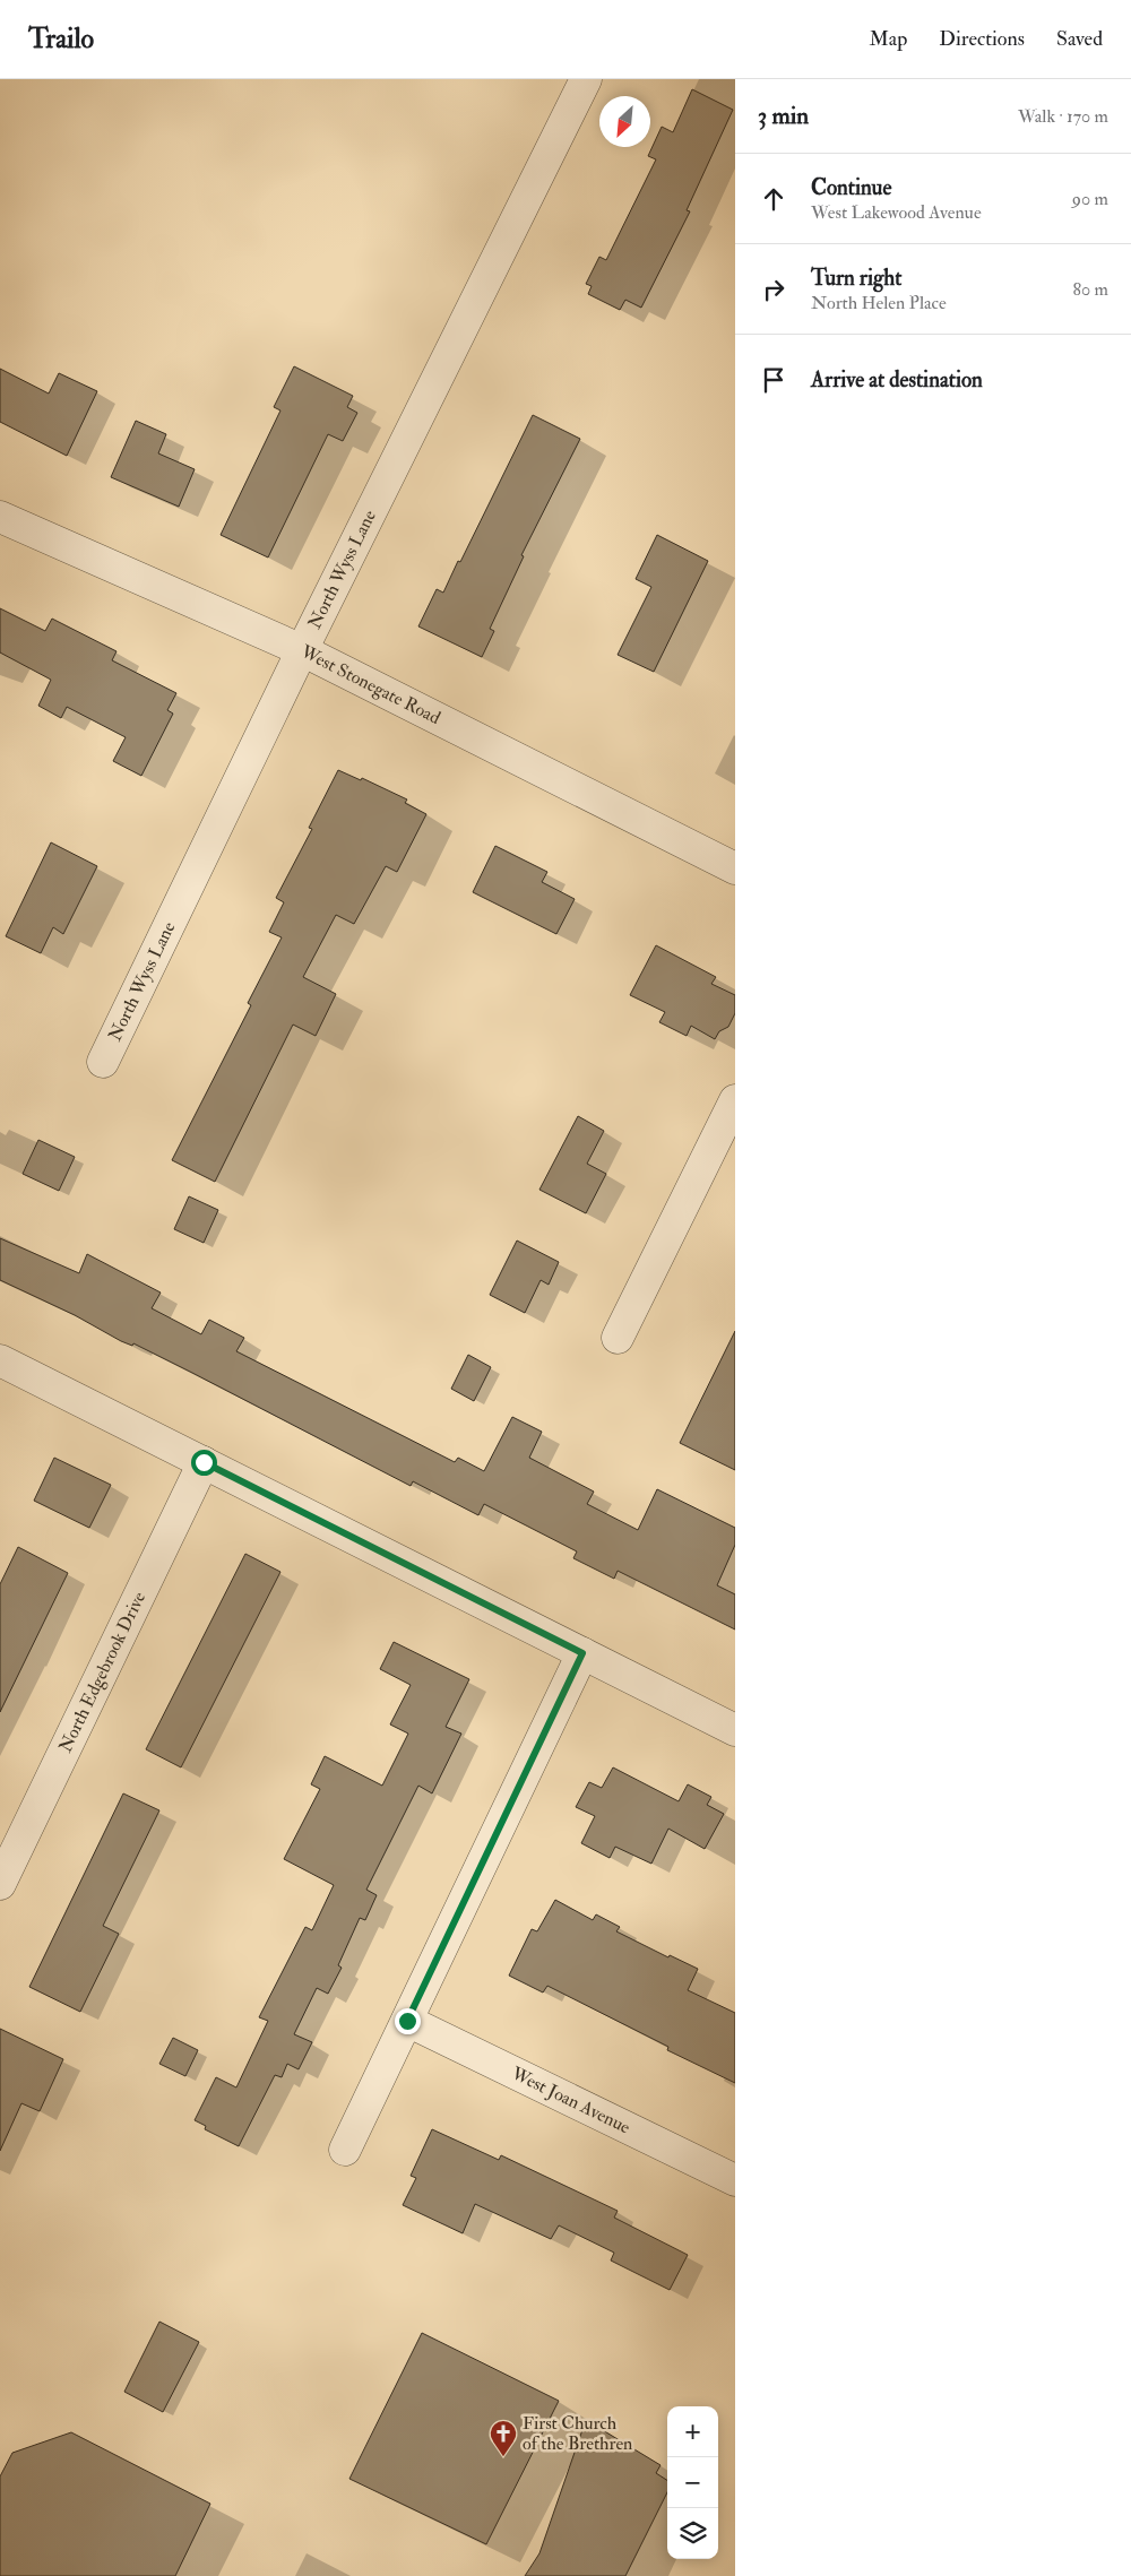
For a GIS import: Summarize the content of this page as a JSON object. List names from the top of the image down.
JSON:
{
  "streets": {
    "street": [
      "North Wyss Lane",
      "West Stonegate Road",
      "North Edgebrook Drive",
      "West Joan Avenue"
    ]
  },
  "crossings": [
    ["North Wyss Lane", "West Stonegate Road"]
  ],
  "places": {
    "church": ["First Church of the Brethren"]
  },
  "north": "bottom left",
  "page": {
    "header": "Trailo",
    "nav": ["Map", "Directions", "Saved"],
    "heading": ["3 min", "Walk · 170 m"],
    "list": [
      ["Continue", "West Lakewood Avenue", "90 m"],
      ["Turn right", "North Helen Place", "80 m"],
      "Arrive at destination"
    ],
    "map_buttons": ["+", "−"]
  }
}
